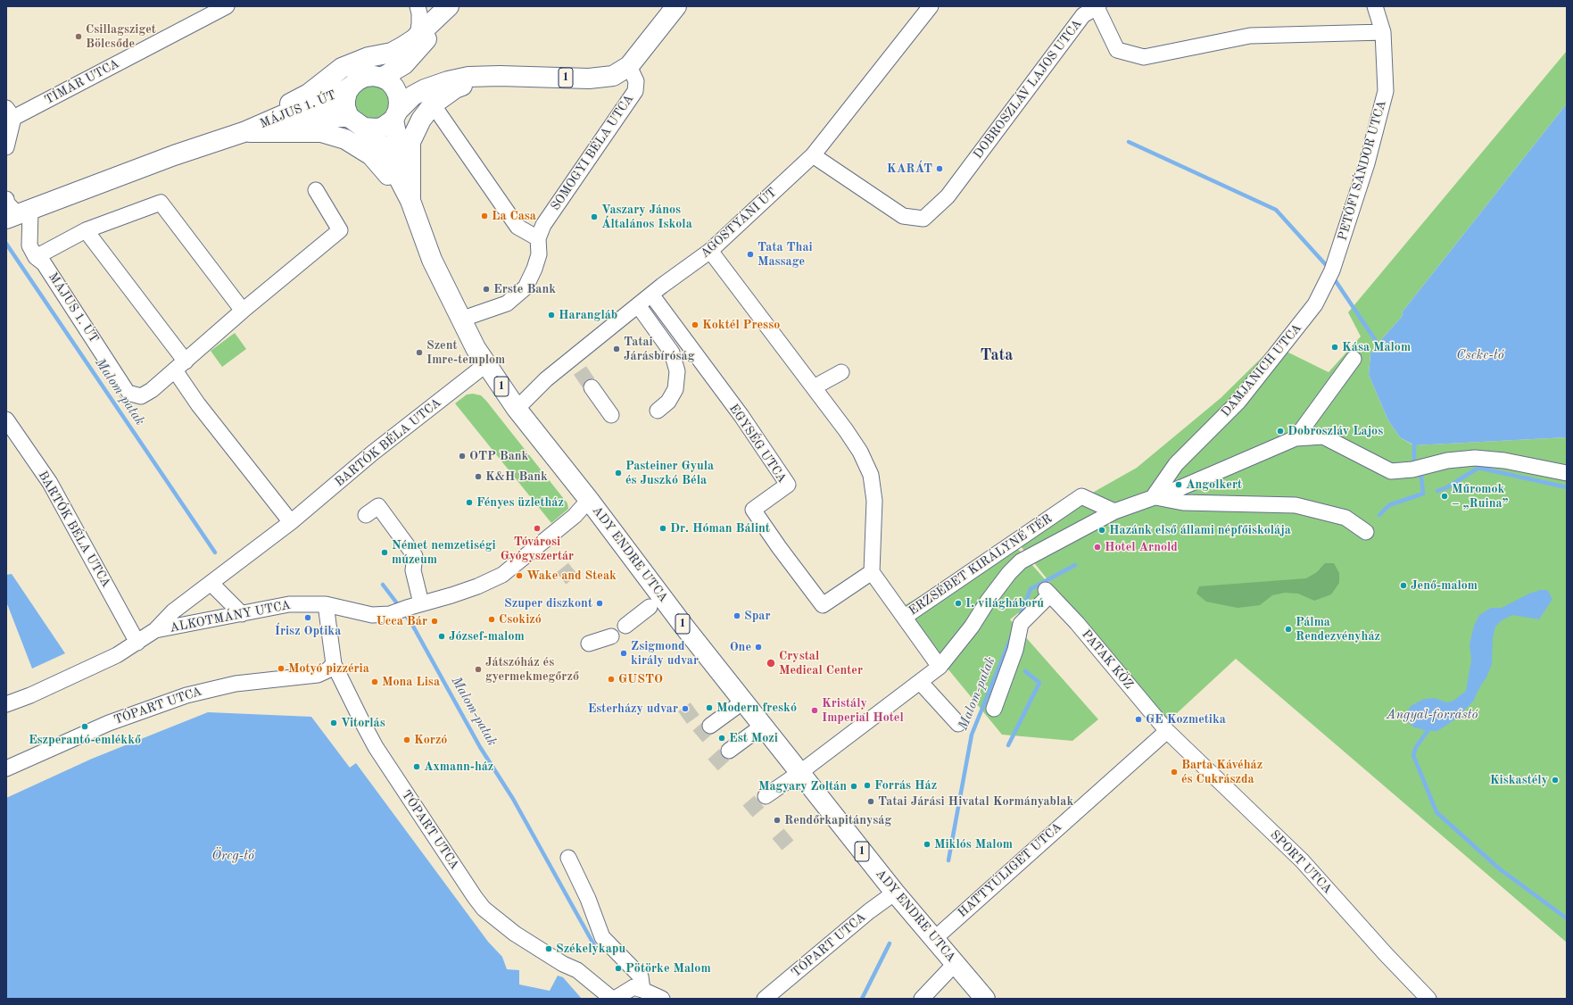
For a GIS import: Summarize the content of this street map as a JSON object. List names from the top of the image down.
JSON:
{
  "streets": {
    "main road": ["1", "MÁJUS 1. ÚT", "ADY ENDRE UTCA"],
    "street": [
      "TÍMÁR UTCA",
      "DOBROSZLÁV LAJOS UTCA",
      "SOMOGYI BÉLA UTCA",
      "PETŐFI SÁNDOR UTCA",
      "AGOSTYÁNI ÚT",
      "DAMJANICH UTCA",
      "BARTÓK BÉLA UTCA",
      "EGYSÉG UTCA",
      "ERZSÉBET KIRÁLYNÉ TÉR",
      "ALKOTMÁNY UTCA",
      "PATAK KÖZ",
      "TÓPART UTCA",
      "SPORT UTCA",
      "HATTYÚLIGET UTCA"
    ]
  },
  "crossings": [
    ["1", "MÁJUS 1. ÚT"],
    ["1", "SOMOGYI BÉLA UTCA"],
    ["1", "ADY ENDRE UTCA"],
    ["DOBROSZLÁV LAJOS UTCA", "PETŐFI SÁNDOR UTCA"],
    ["DOBROSZLÁV LAJOS UTCA", "AGOSTYÁNI ÚT"],
    ["PETŐFI SÁNDOR UTCA", "DAMJANICH UTCA"],
    ["AGOSTYÁNI ÚT", "EGYSÉG UTCA"],
    ["AGOSTYÁNI ÚT", "ADY ENDRE UTCA"],
    ["DAMJANICH UTCA", "ERZSÉBET KIRÁLYNÉ TÉR"],
    ["BARTÓK BÉLA UTCA", "ADY ENDRE UTCA"],
    ["BARTÓK BÉLA UTCA", "ALKOTMÁNY UTCA"],
    ["ADY ENDRE UTCA", "ALKOTMÁNY UTCA"],
    ["ADY ENDRE UTCA", "TÓPART UTCA"],
    ["ADY ENDRE UTCA", "HATTYÚLIGET UTCA"],
    ["ALKOTMÁNY UTCA", "TÓPART UTCA"],
    ["PATAK KÖZ", "SPORT UTCA"],
    ["PATAK KÖZ", "HATTYÚLIGET UTCA"],
    ["SPORT UTCA", "HATTYÚLIGET UTCA"]
  ],
  "districts": ["Tata"],
  "water": [
    "Cseke-tó",
    "Malom-patak",
    "Angyal-forrástó",
    "Öreg-tó"
  ],
  "places": [
    "Csillagsziget Bölcsőde",
    "KARÁT",
    "La Casa",
    "Vaszary János Általános Iskola",
    "Tata Thai Massage",
    "Erste Bank",
    "Harangláb",
    "Koktél Presso",
    "Kása Malom",
    "Tatai Járásbíróság",
    "Szent Imre-templom",
    "Dobroszláv Lajos",
    "OTP Bank",
    "Pasteiner Gyula és Juszkó Béla",
    "K&H Bank",
    "Angolkert",
    "Műromok – „Ruina”",
    "Fényes üzletház",
    "Tóvárosi Gyógyszertár",
    "Dr. Hóman Bálint",
    "Hazánk első állami népfőiskolája",
    "Hotel Arnold",
    "Német nemzetiségi múzeum",
    "Wake and Steak",
    "Jenő-malom",
    "Szuper diszkont",
    "I. világháború",
    "Spar",
    "Írisz Optika",
    "Csokizó",
    "Ucca Bár",
    "Pálma Rendezvényház",
    "József-malom",
    "One",
    "Zsigmond király udvar",
    "Crystal Medical Center",
    "Motyó pizzéria",
    "Játszóház és gyermekmegőrző",
    "GUSTO",
    "Mona Lisa",
    "Modern freskó",
    "Esterházy udvar",
    "Kristály Imperial Hotel",
    "GE Kozmetika",
    "Vitorlás",
    "Eszperantó-emlékkő",
    "Est Mozi",
    "Korzó",
    "Axmann-ház",
    "Barta Kávéház és Cukrászda",
    "Kiskastély",
    "Forrás Ház",
    "Magyary Zoltán",
    "Tatai Járási Hivatal Kormányablak",
    "Rendőrkapitányság",
    "Miklós Malom",
    "Székelykapu",
    "Pötörke Malom"
  ]
}
